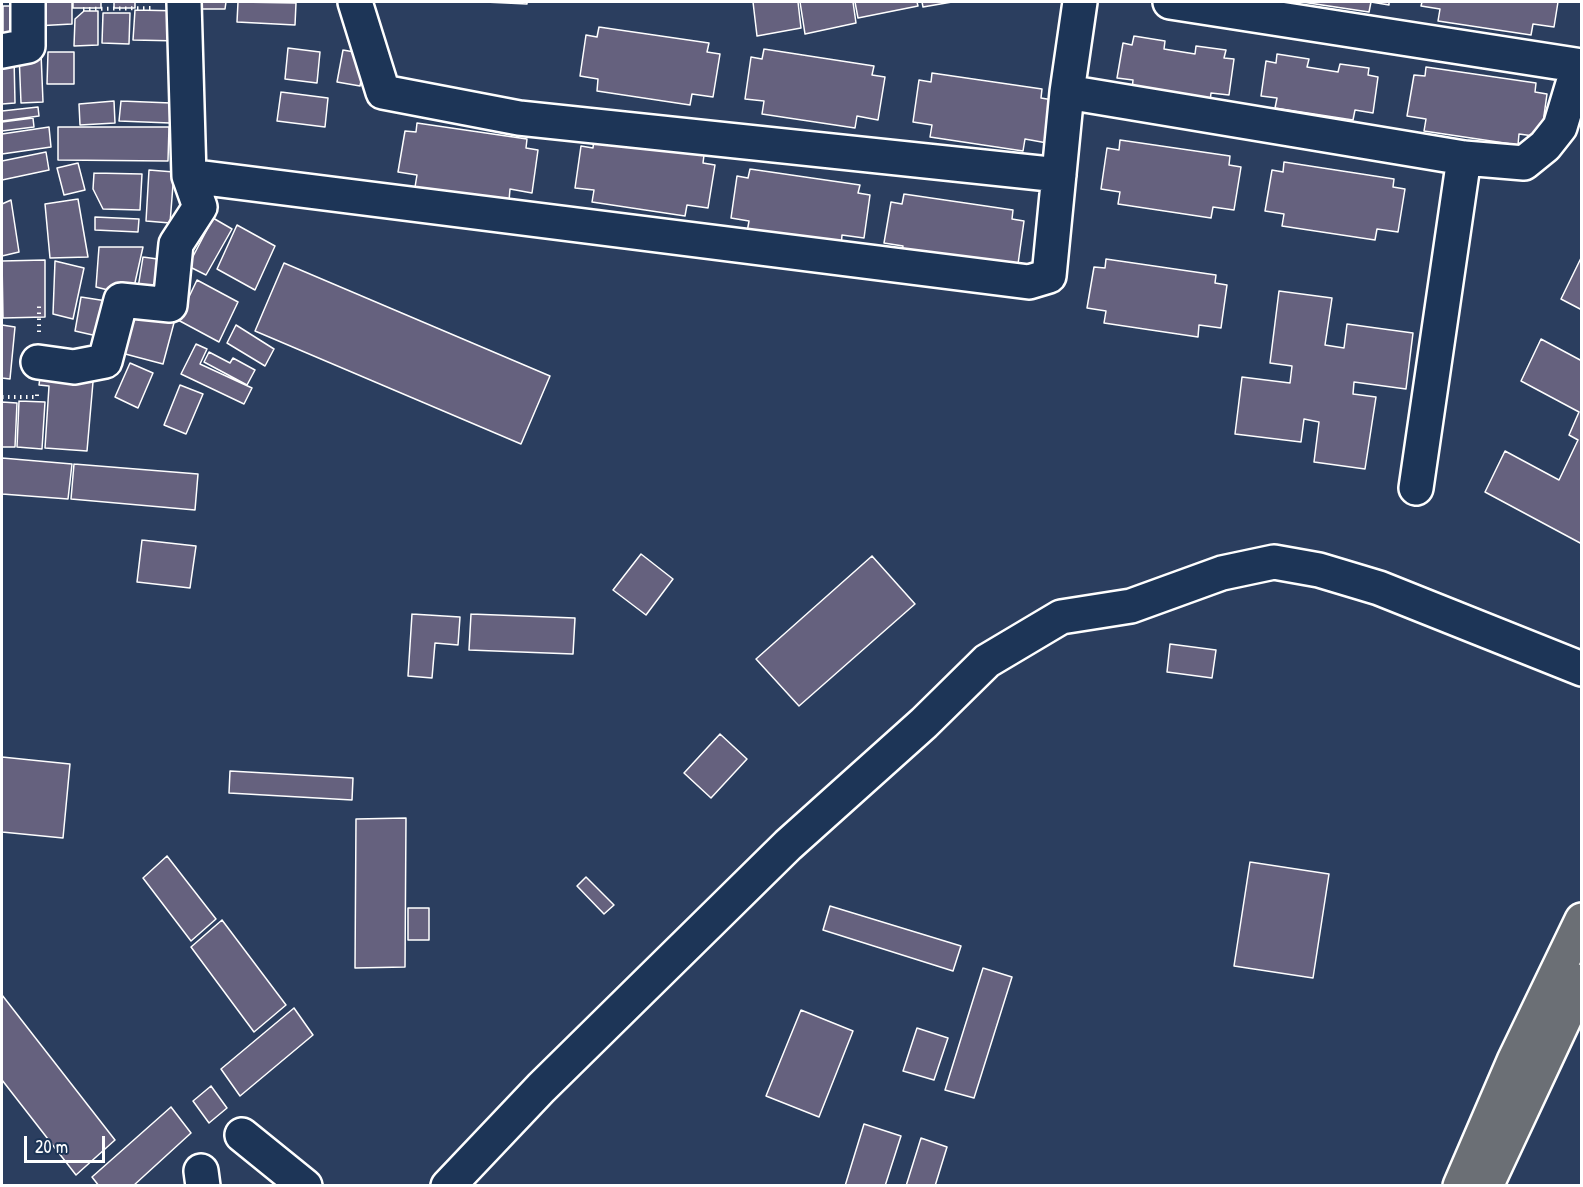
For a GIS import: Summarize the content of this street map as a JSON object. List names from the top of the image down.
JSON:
{
  "scale_bar": "20 m"
}
